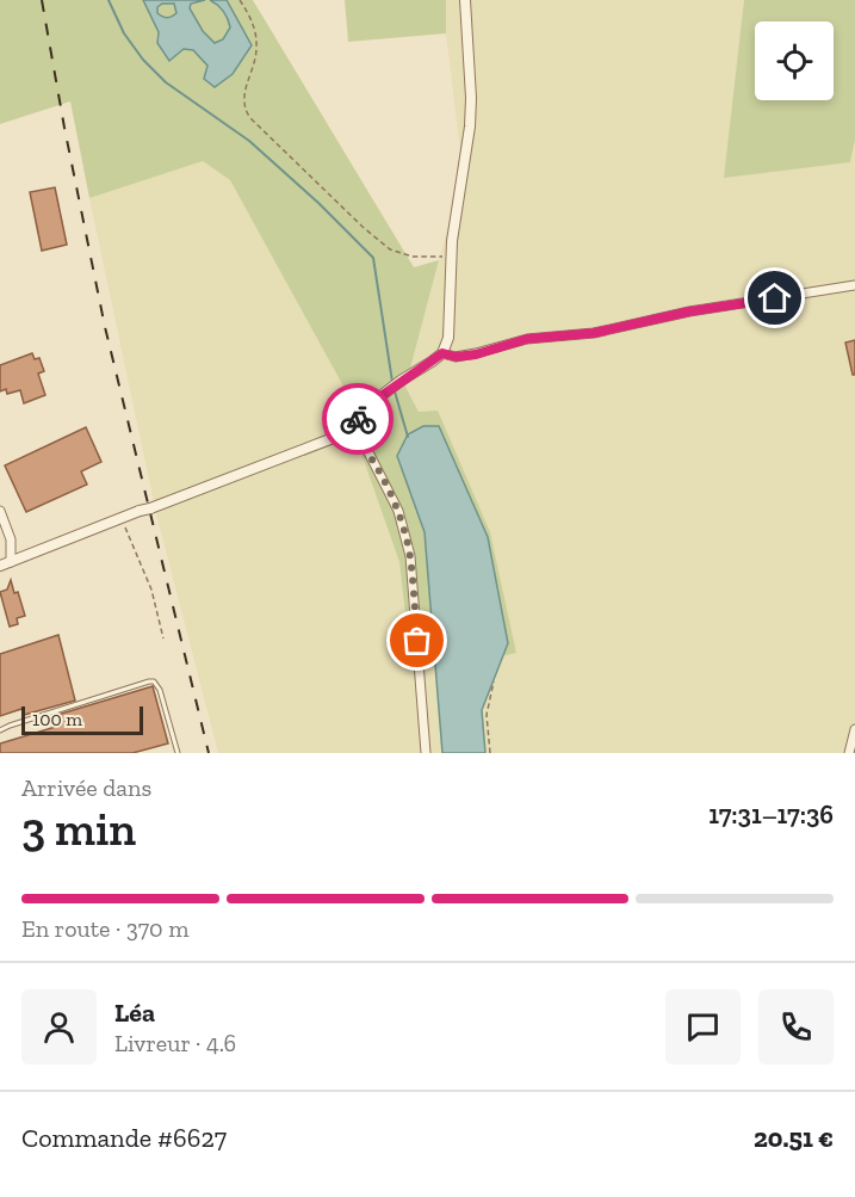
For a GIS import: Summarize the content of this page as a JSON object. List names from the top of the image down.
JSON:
{
  "scale_bar": "100 m",
  "page": {
    "scale": "100 m",
    "heading": ["3 min", "Arrivée dans", "17:31–17:36"],
    "panel": [
      "Léa",
      "Livreur · 4.6",
      "Commande #6627",
      "20.51 €"
    ],
    "bar": "En route · 370 m"
  }
}
